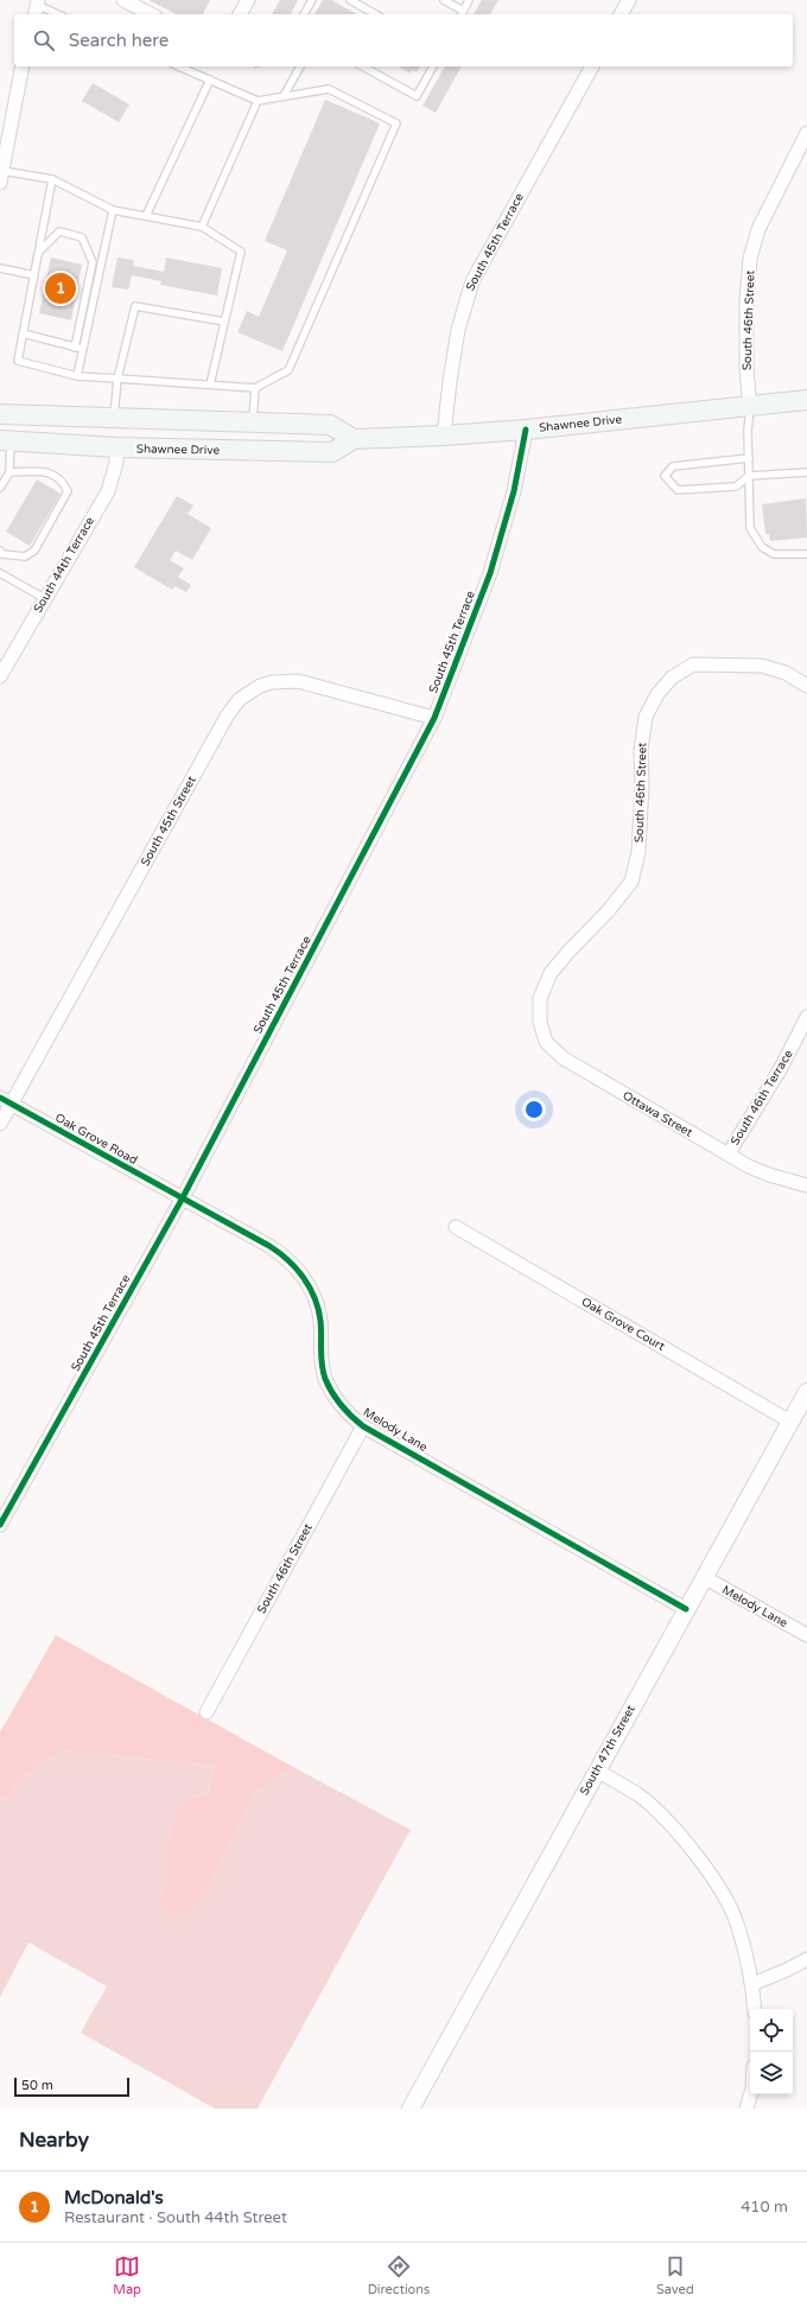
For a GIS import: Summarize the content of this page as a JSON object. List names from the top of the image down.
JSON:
{
  "streets": {
    "main road": ["Shawnee Drive"],
    "street": [
      "South 45th Terrace",
      "South 46th Street",
      "South 44th Terrace",
      "South 45th Street",
      "South 46th Terrace",
      "Ottawa Street",
      "Oak Grove Road",
      "Oak Grove Court",
      "Melody Lane",
      "South 47th Street"
    ]
  },
  "crossings": [
    ["South 45th Terrace", "Shawnee Drive"],
    ["South 45th Terrace", "South 45th Street"],
    ["South 45th Terrace", "Oak Grove Road"],
    ["South 45th Terrace", "Melody Lane"],
    ["South 46th Street", "Shawnee Drive"],
    ["South 46th Street", "Ottawa Street"],
    ["South 46th Street", "Melody Lane"],
    ["Shawnee Drive", "South 44th Terrace"],
    ["South 45th Street", "Oak Grove Road"],
    ["South 46th Terrace", "Ottawa Street"],
    ["Oak Grove Road", "Melody Lane"],
    ["Oak Grove Court", "South 47th Street"],
    ["Melody Lane", "South 47th Street"]
  ],
  "scale_bar": "50 m",
  "page": {
    "search": "Search here",
    "pins": "1",
    "scale": "50 m",
    "heading": "Nearby",
    "list": [
      {
        "mark": "1",
        "name": "McDonald's",
        "note": "Restaurant · South 44th Street",
        "value": "410 m"
      }
    ],
    "nav": ["Map", "Directions", "Saved"]
  }
}
